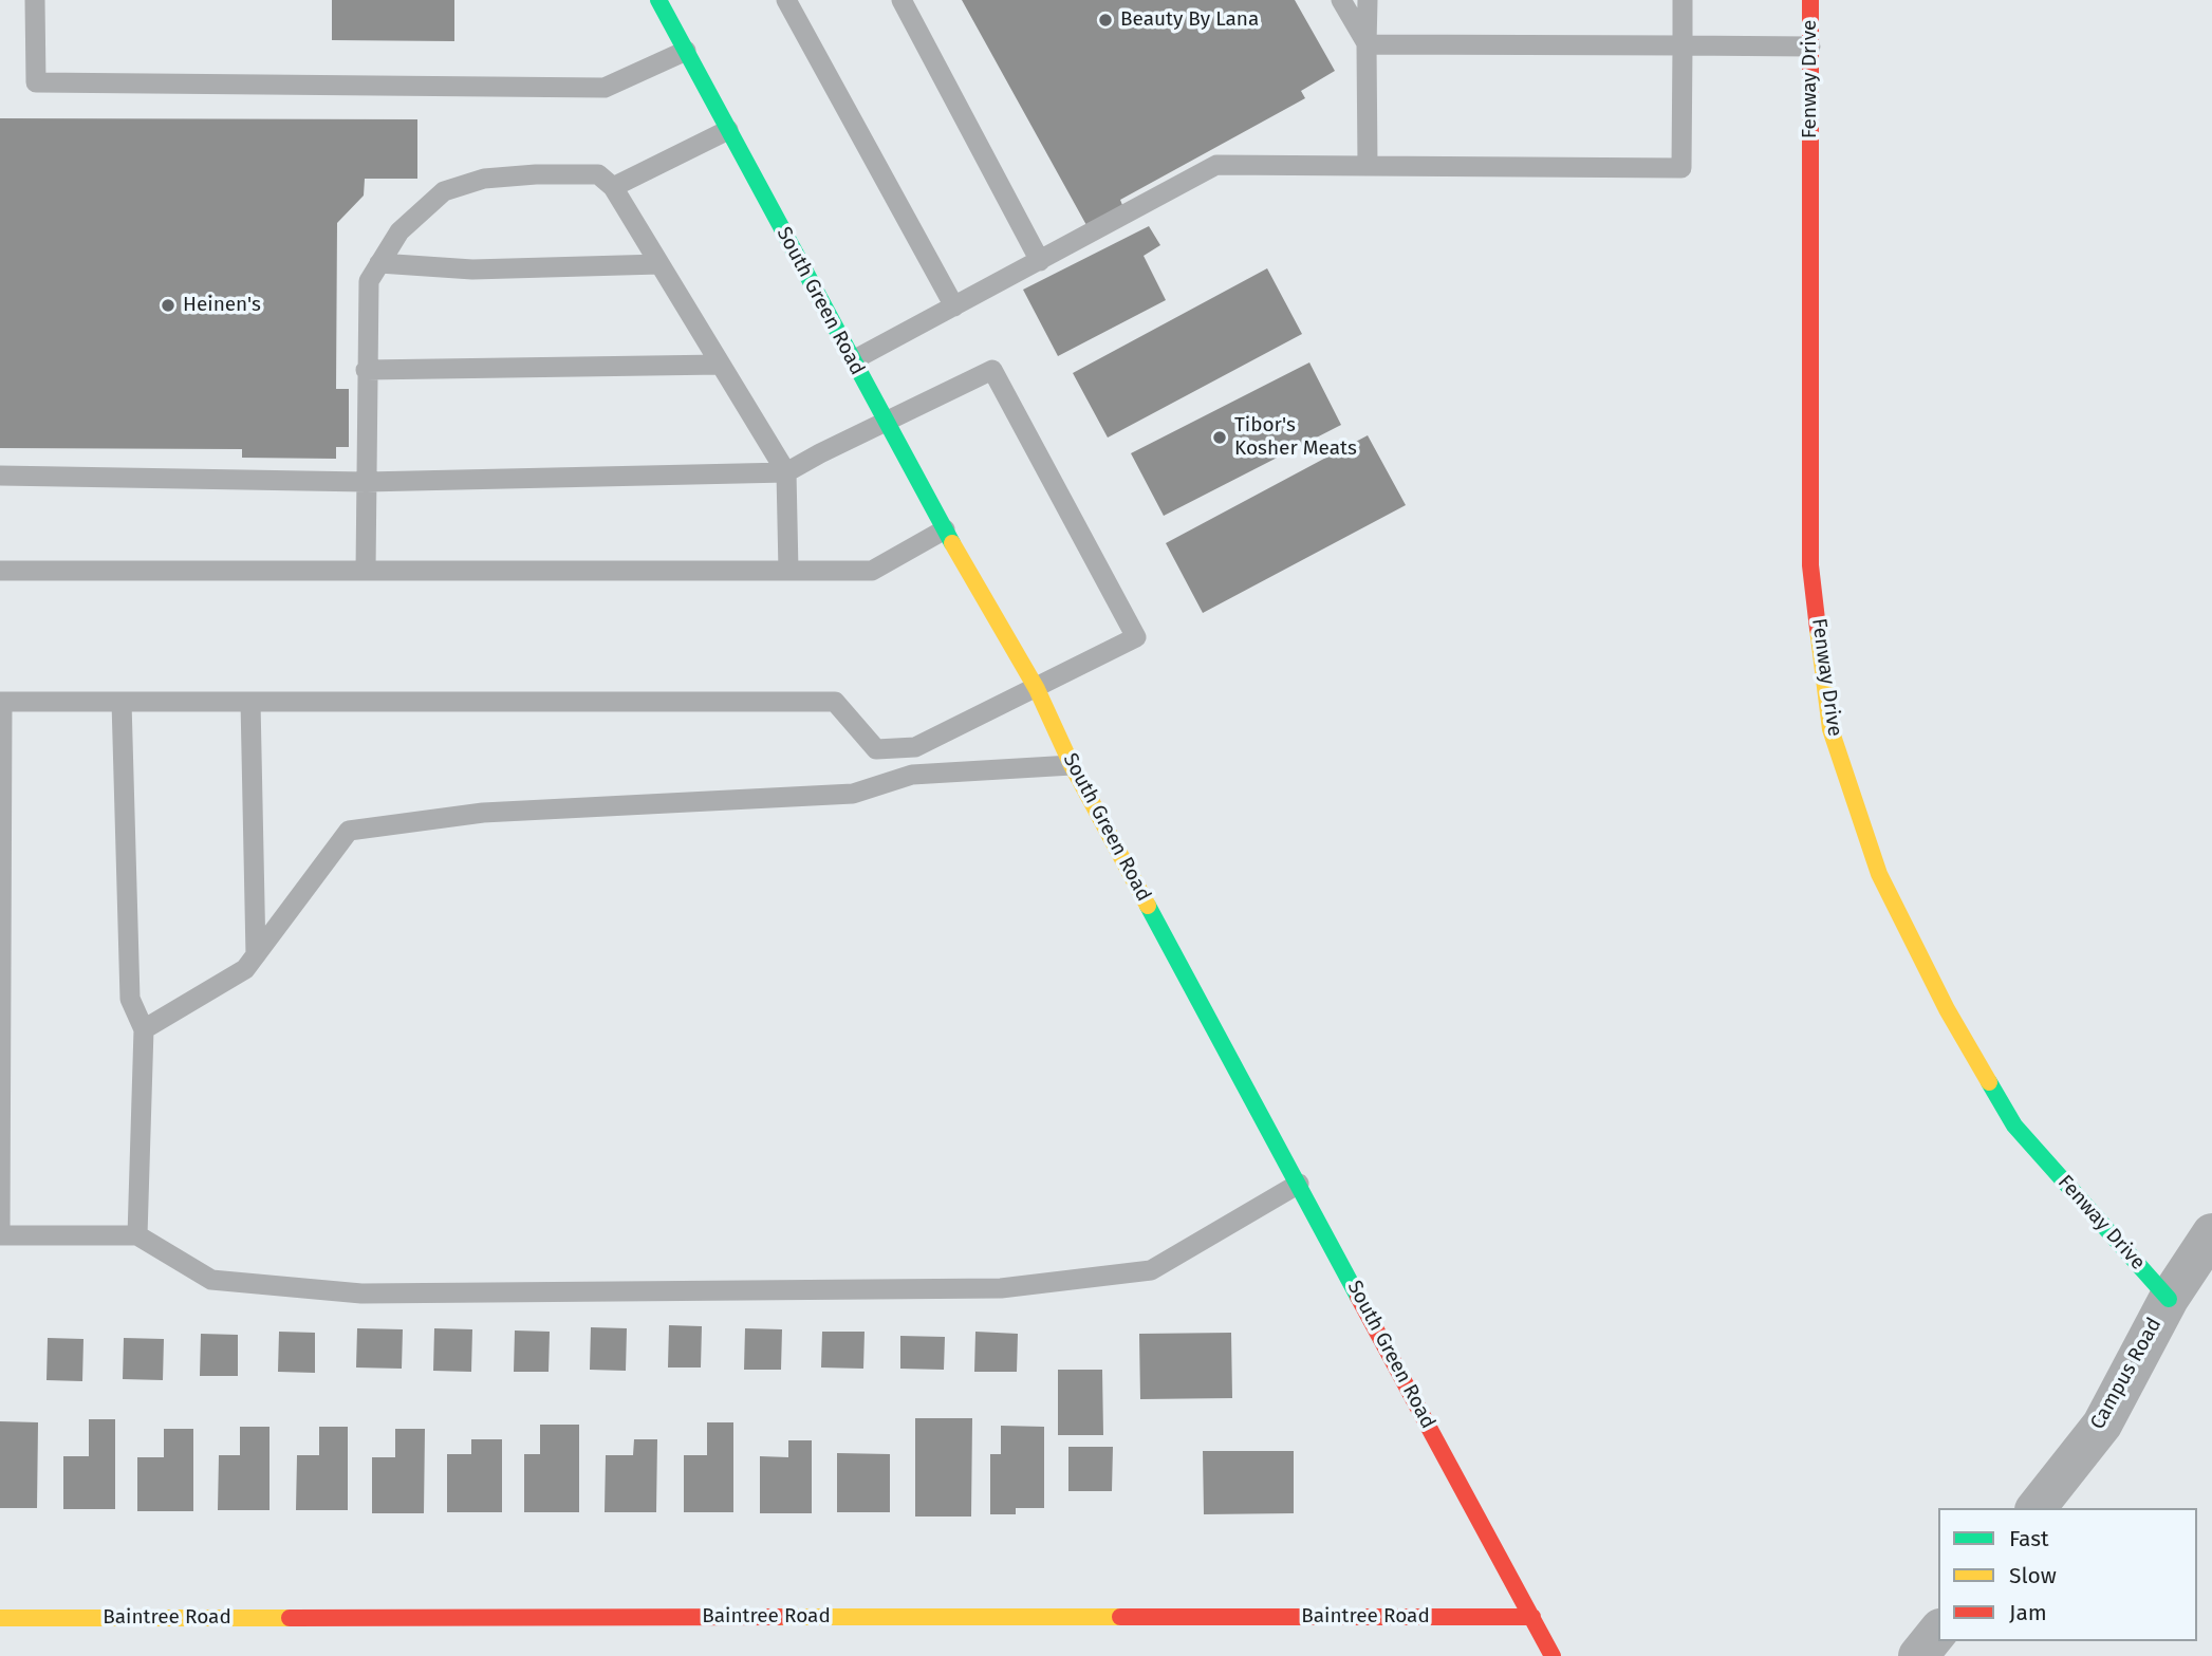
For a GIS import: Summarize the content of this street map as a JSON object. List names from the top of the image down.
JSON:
{
  "streets": {
    "street": [
      "Fenway Drive",
      "South Green Road",
      "Campus Road",
      "Baintree Road"
    ]
  },
  "crossings": [
    ["Fenway Drive", "Campus Road"],
    ["South Green Road", "Baintree Road"]
  ],
  "places": ["Beauty By Lana", "Heinen's", "Tibor's Kosher Meats"],
  "legend": ["Fast", "Slow", "Jam"]
}
